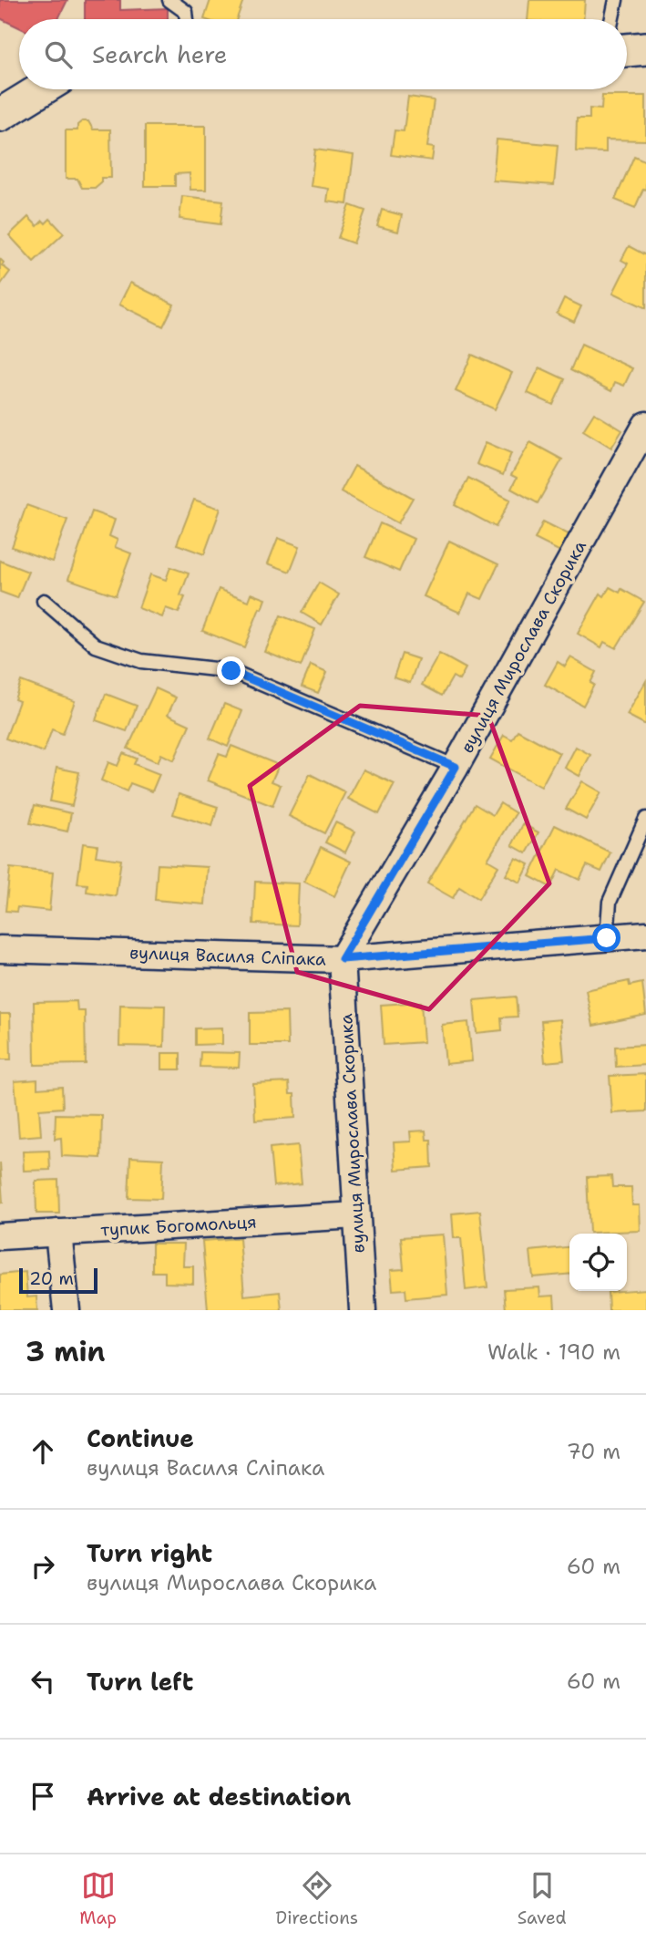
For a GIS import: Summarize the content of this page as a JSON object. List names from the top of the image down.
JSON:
{
  "streets": {
    "street": ["вулиця Мирослава Скорика", "вулиця Василя Сліпака", "тупик Богомольця"]
  },
  "crossings": [
    ["вулиця Мирослава Скорика", "вулиця Василя Сліпака"],
    ["вулиця Мирослава Скорика", "тупик Богомольця"]
  ],
  "scale_bar": "20 m",
  "page": {
    "search": "Search here",
    "scale": "20 m",
    "heading": ["3 min", "Walk · 190 m"],
    "list": [
      ["Continue", "вулиця Василя Сліпака", "70 m"],
      ["Turn right", "вулиця Мирослава Скорика", "60 m"],
      ["Turn left", "60 m"],
      "Arrive at destination"
    ],
    "nav": ["Map", "Directions", "Saved"]
  }
}
